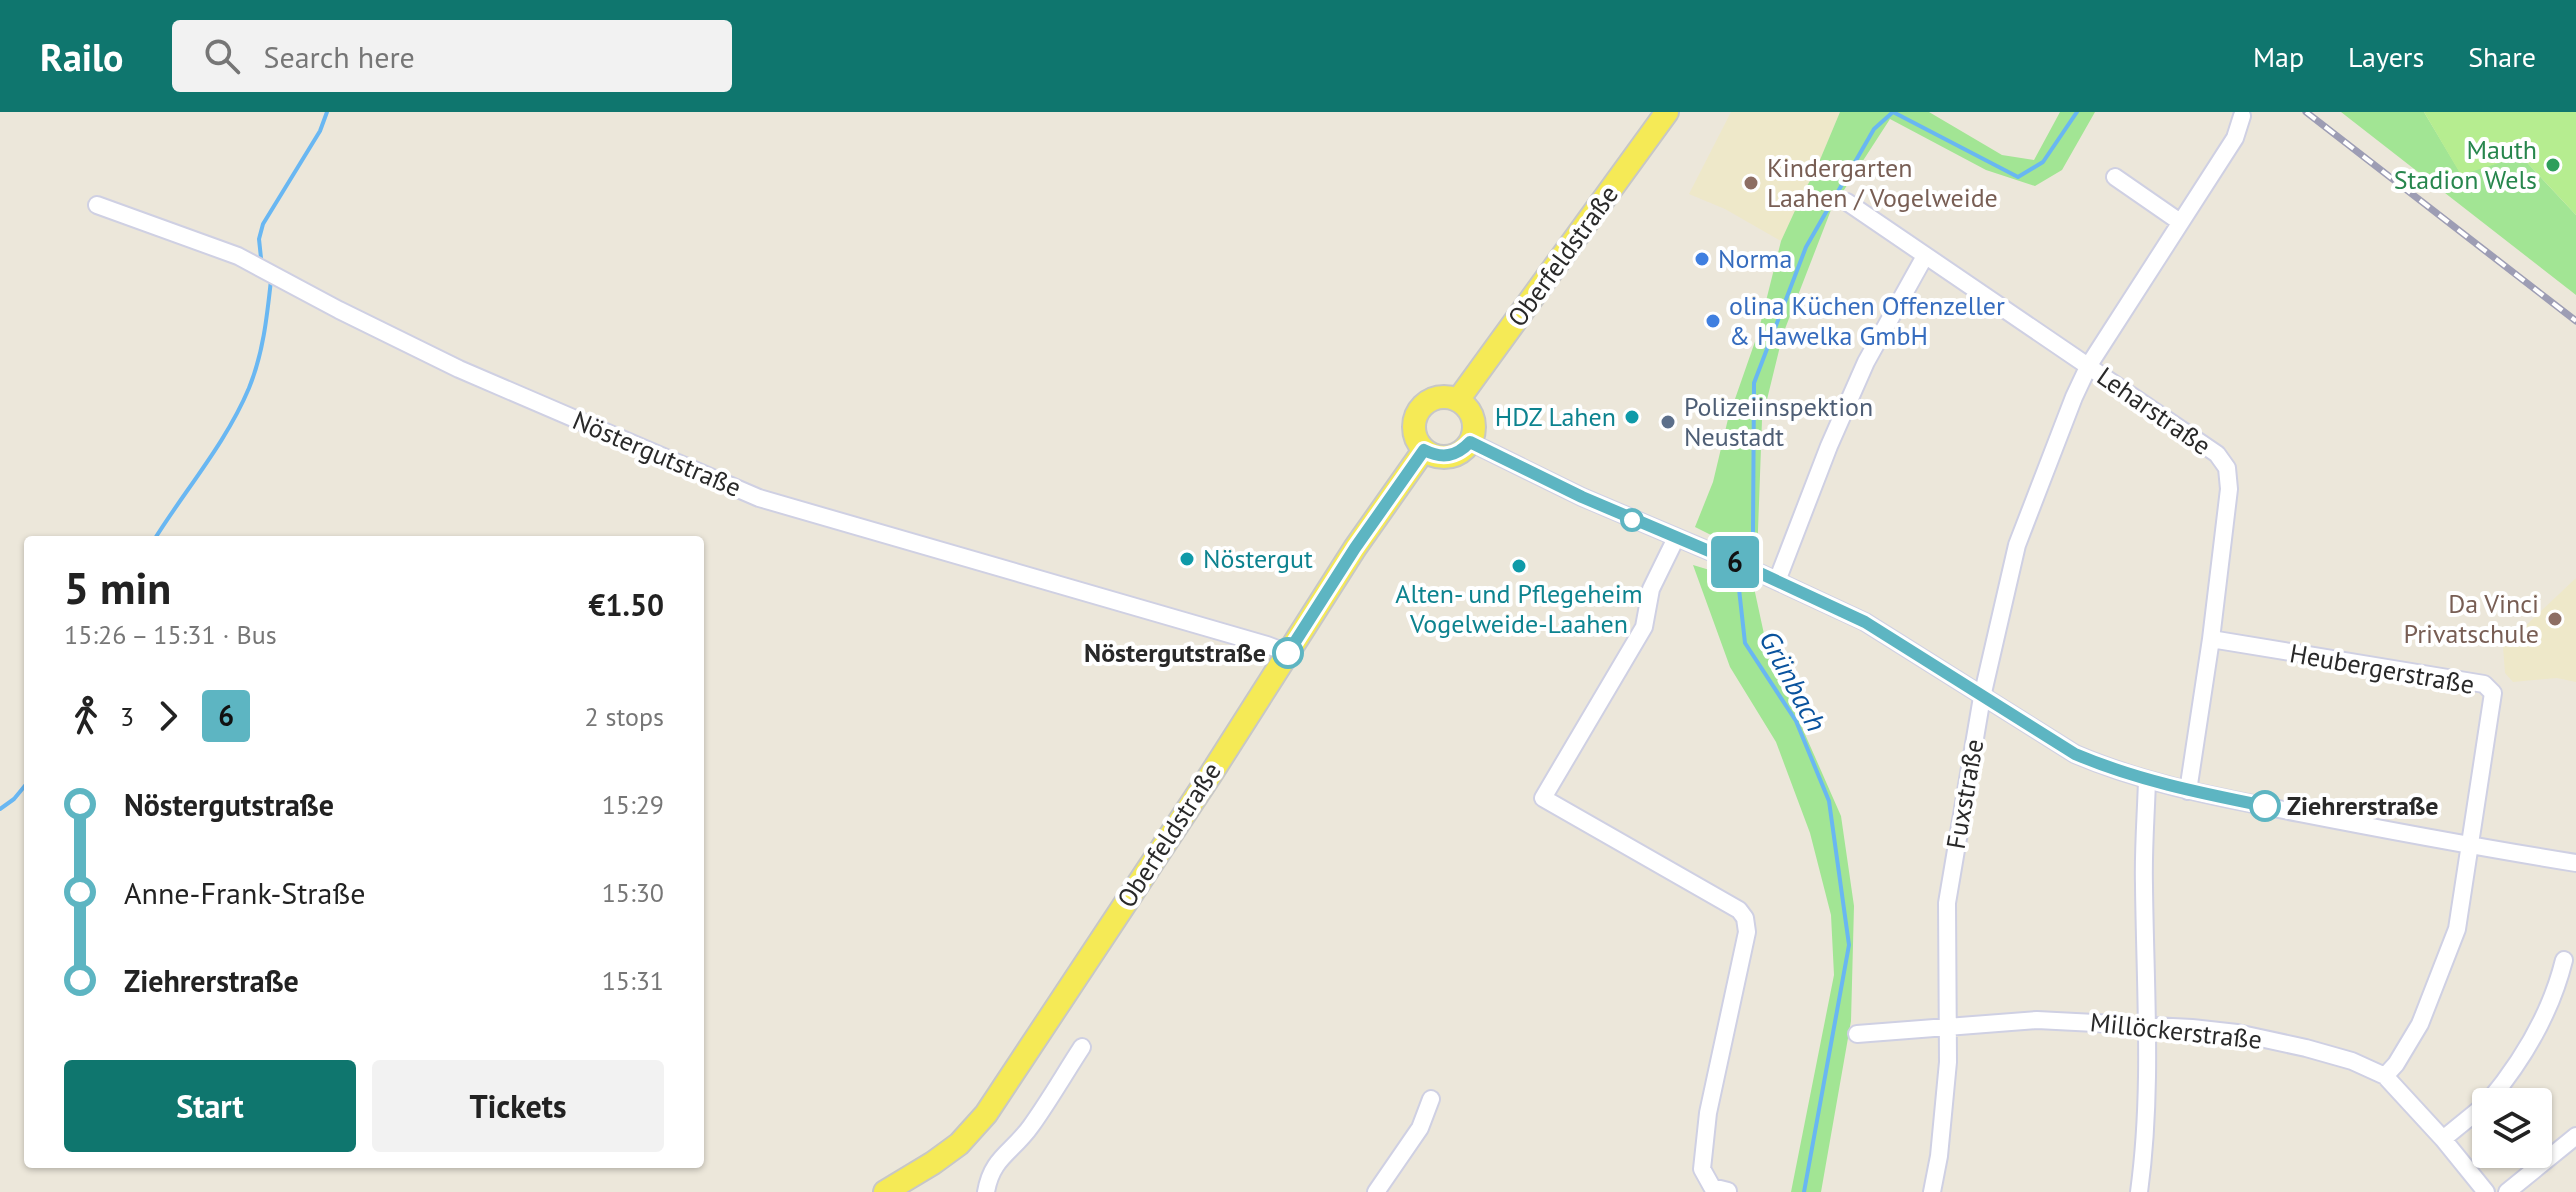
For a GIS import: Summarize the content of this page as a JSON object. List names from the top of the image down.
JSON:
{
  "streets": {
    "main road": ["Oberfeldstraße"],
    "street": [
      "Leharstraße",
      "Nöstergutstraße",
      "Heubergerstraße",
      "Fuxstraße",
      "Millöckerstraße"
    ]
  },
  "crossings": [
    ["Oberfeldstraße", "Nöstergutstraße"],
    ["Leharstraße", "Heubergerstraße"],
    ["Leharstraße", "Fuxstraße"],
    ["Fuxstraße", "Millöckerstraße"]
  ],
  "water": ["Grünbach"],
  "places": [
    "Mauth Stadion Wels",
    "Kindergarten Laahen / Vogelweide",
    "Norma",
    "olina Küchen Offenzeller & Hawelka GmbH",
    "HDZ Lahen",
    "Polizeiinspektion Neustadt",
    "Nöstergut",
    "Alten- und Pflegeheim Vogelweide-Laahen",
    "Da Vinci Privatschule",
    "Nöstergutstraße",
    "Ziehrerstraße"
  ],
  "lines": ["bus line 6"],
  "page": {
    "header": "Railo",
    "search": "Search here",
    "nav": ["Map", "Layers", "Share"],
    "on_map": "6",
    "heading": ["5 min", "15:26 – 15:31 · Bus", "€1.50"],
    "legs": ["3", "6", "2 stops"],
    "list": [
      {
        "name": "Nöstergutstraße",
        "value": "15:29"
      },
      {
        "name": "Anne-Frank-Straße",
        "value": "15:30"
      },
      {
        "name": "Ziehrerstraße",
        "value": "15:31"
      }
    ],
    "buttons": ["Start", "Tickets"]
  }
}
